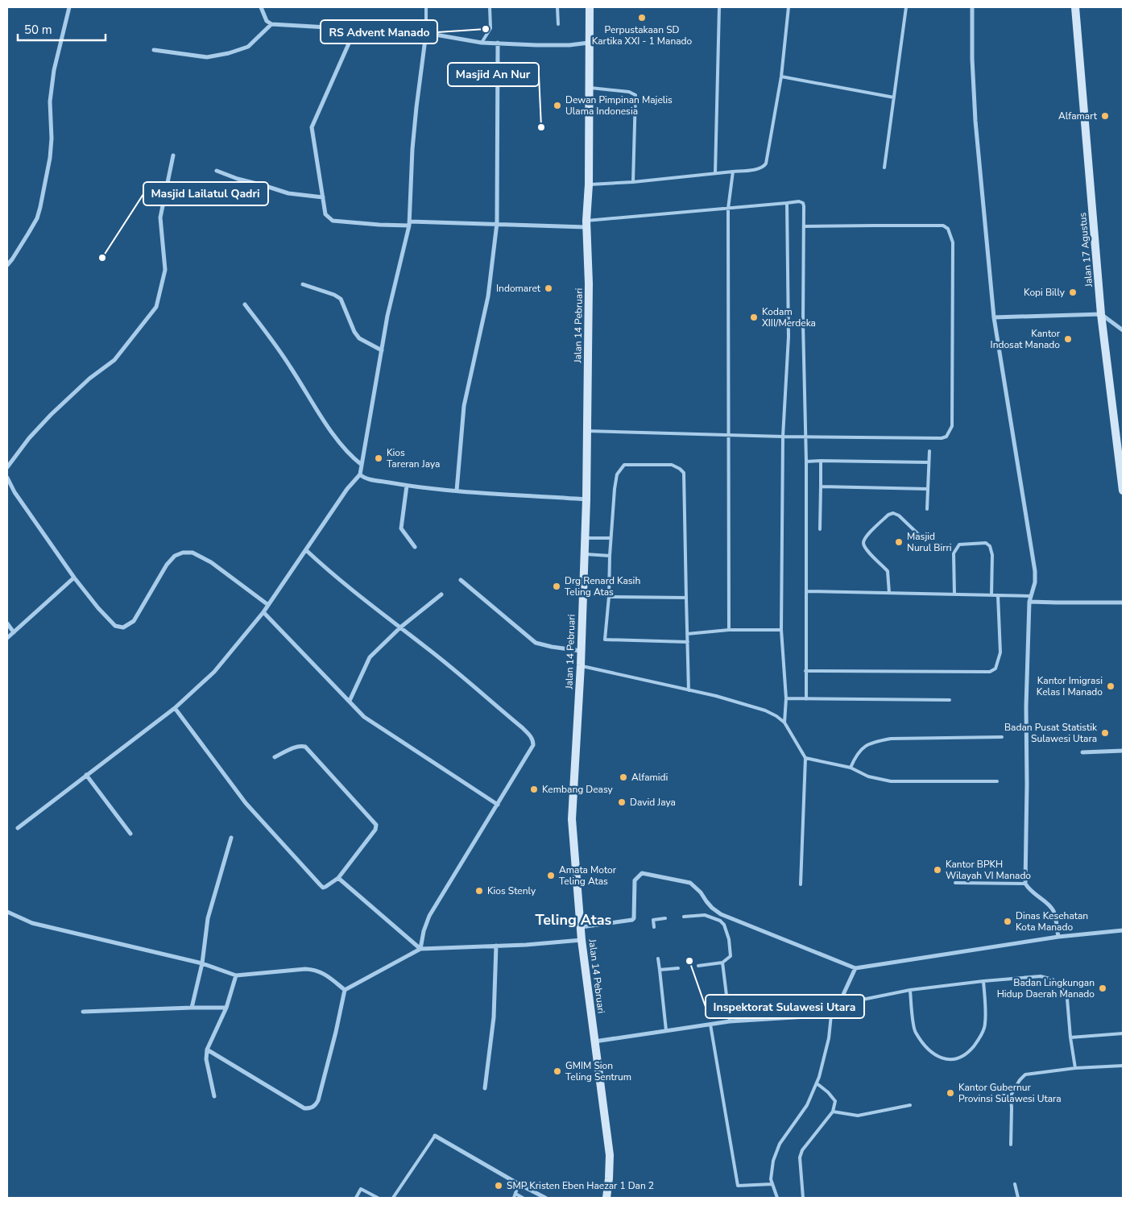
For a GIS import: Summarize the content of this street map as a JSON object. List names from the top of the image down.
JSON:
{
  "streets": {
    "main road": ["Jalan 17 Agustus", "Jalan 14 Pebruari"]
  },
  "districts": ["Teling Atas"],
  "places": [
    "Perpustakaan SD Kartika XXI - 1 Manado",
    "RS Advent Manado",
    "Dewan Pimpinan Majelis Ulama Indonesia",
    "Alfamart",
    "Masjid An Nur",
    "Masjid Lailatul Qadri",
    "Indomaret",
    "Kopi Billy",
    "Kodam XIII/Merdeka",
    "Kantor Indosat Manado",
    "Kios Tareran Jaya",
    "Masjid Nurul Birri",
    "Drg Renard Kasih Teling Atas",
    "Kantor Imigrasi Kelas I Manado",
    "Badan Pusat Statistik Sulawesi Utara",
    "Alfamidi",
    "Kembang Deasy",
    "David Jaya",
    "Kantor BPKH Wilayah VI Manado",
    "Amata Motor Teling Atas",
    "Kios Stenly",
    "Dinas Kesehatan Kota Manado",
    "Inspektorat Sulawesi Utara",
    "Badan Lingkungan Hidup Daerah Manado",
    "GMIM Sion Teling Sentrum",
    "Kantor Gubernur Provinsi Sulawesi Utara",
    "SMP Kristen Eben Haezar 1 Dan 2"
  ],
  "scale_bar": "50 m"
}
